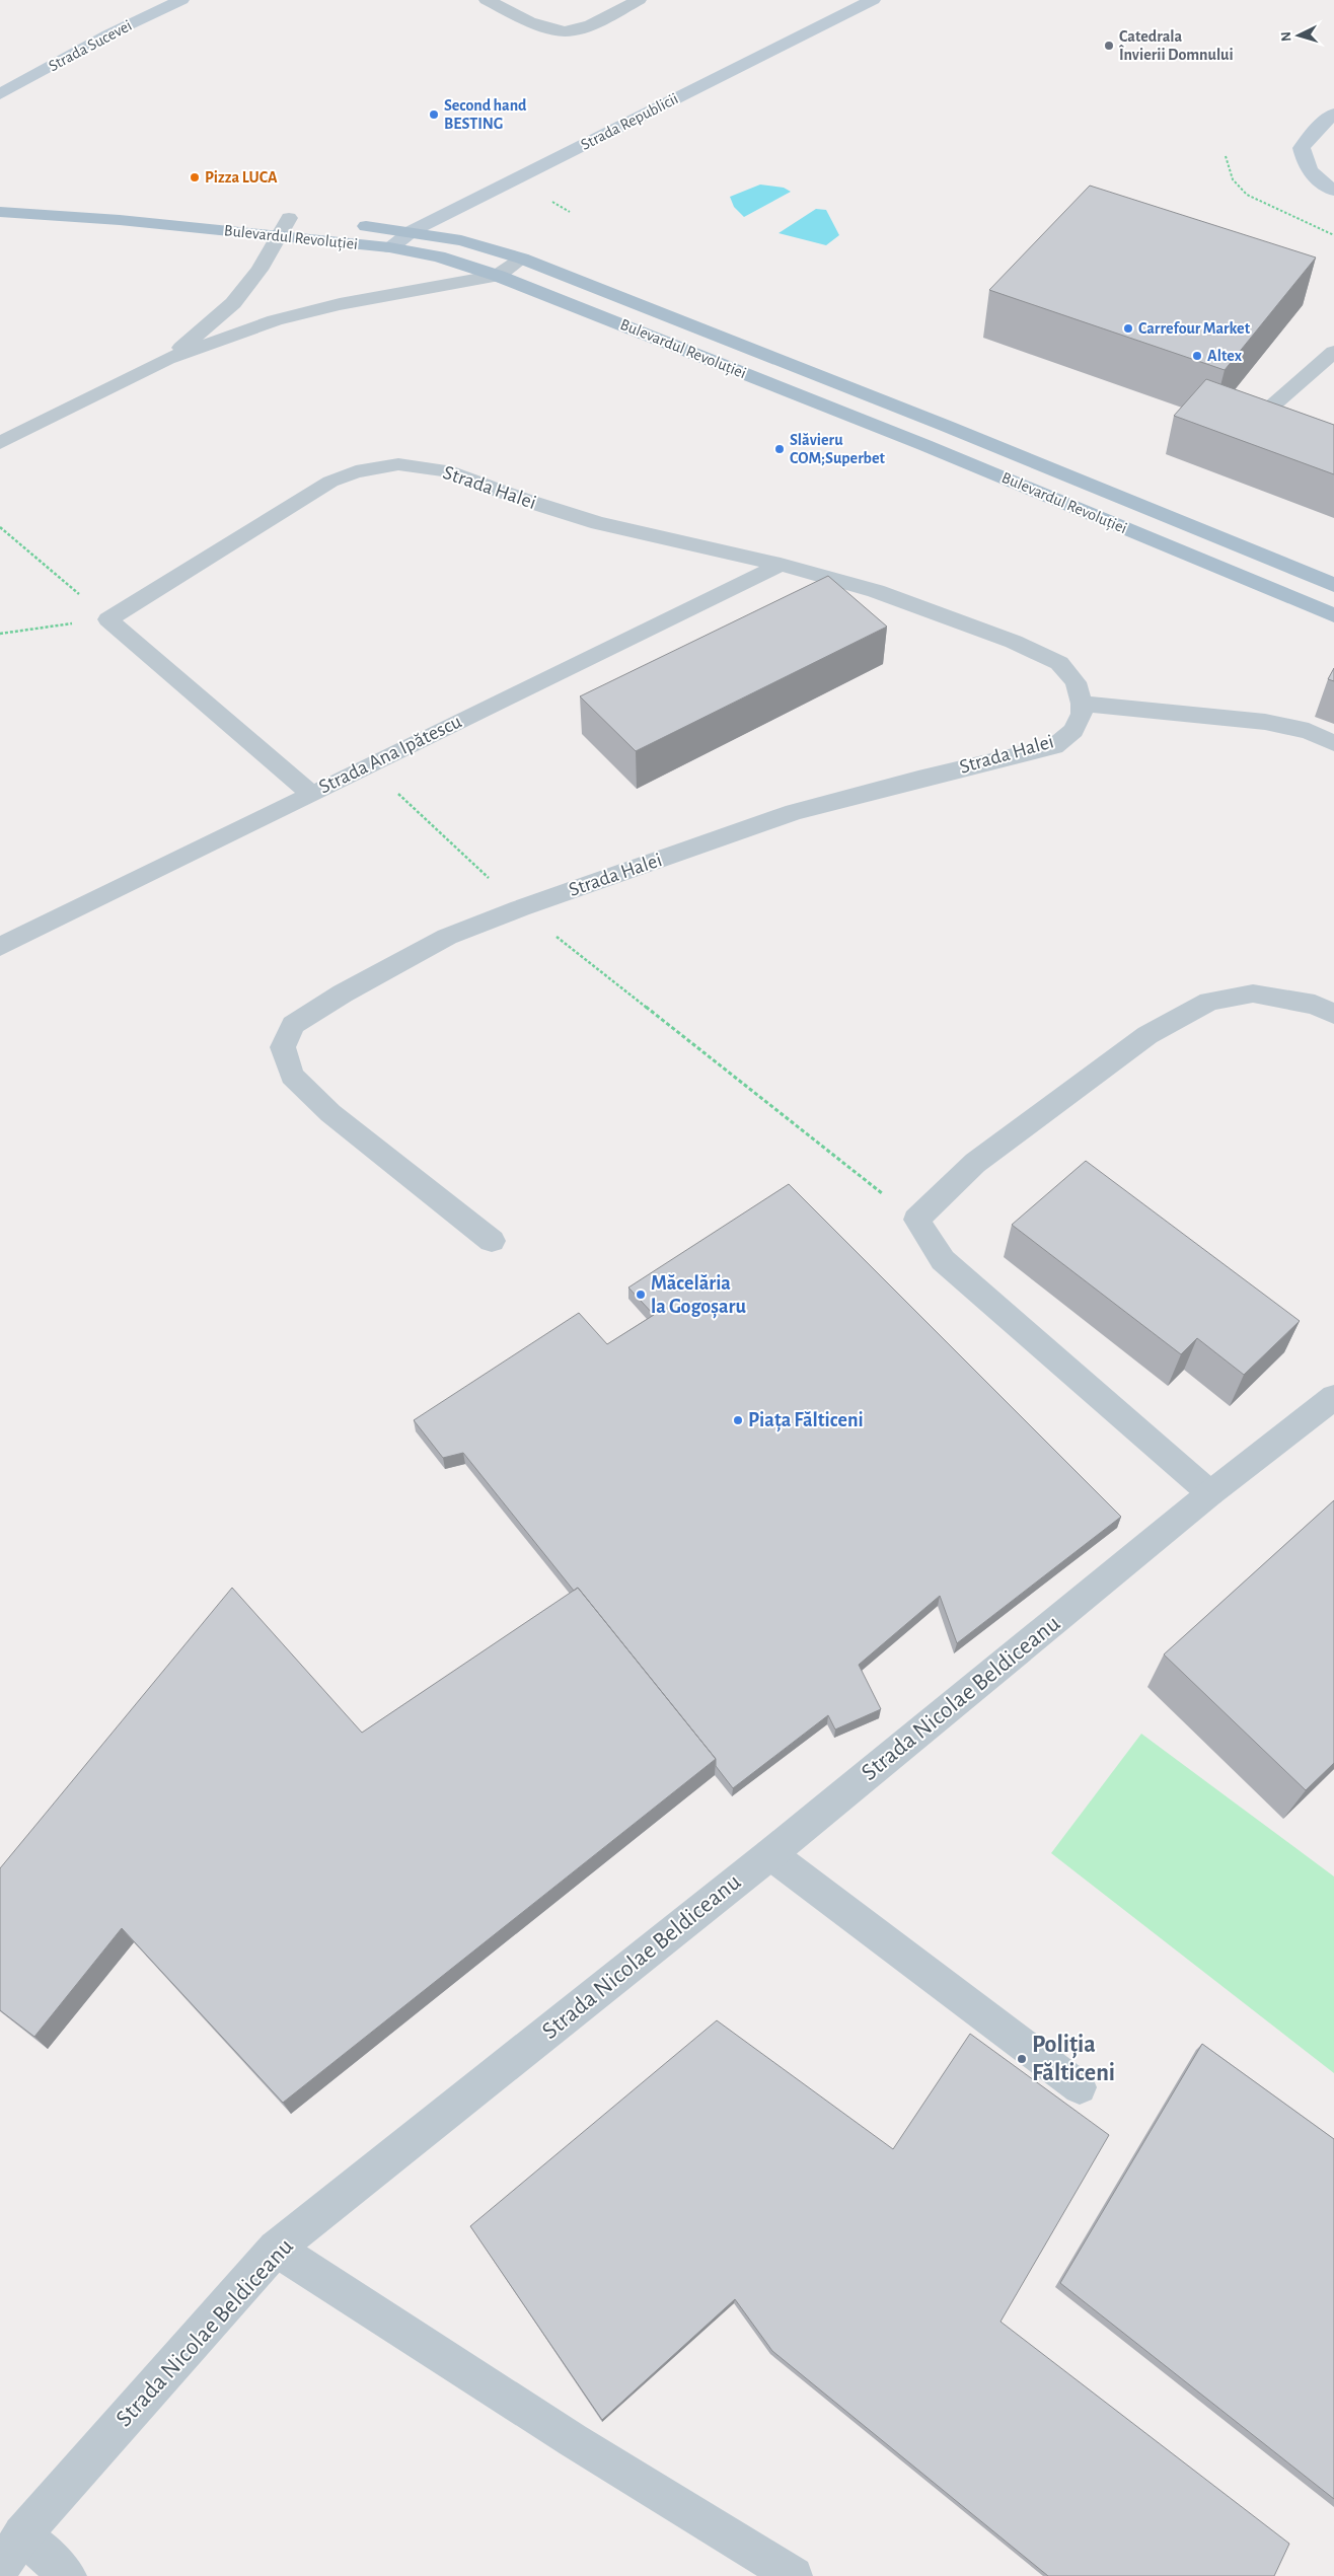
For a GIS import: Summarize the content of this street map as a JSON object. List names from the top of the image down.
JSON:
{
  "streets": {
    "main road": ["Strada Sucevei", "Strada Republicii", "Bulevardul Revoluției"],
    "street": ["Strada Halei", "Strada Ana Ipătescu", "Strada Nicolae Beldiceanu"]
  },
  "crossings": [
    ["Strada Republicii", "Bulevardul Revoluției"],
    ["Strada Halei", "Strada Ana Ipătescu"]
  ],
  "places": [
    "Catedrala Învierii Domnului",
    "Second hand BESTING",
    "Pizza LUCA",
    "Carrefour Market",
    "Altex",
    "Slăvieru COM;Superbet",
    "Măcelăria la Gogoșaru",
    "Piața Fălticeni",
    "Poliția Fălticeni"
  ],
  "north": "left"
}
